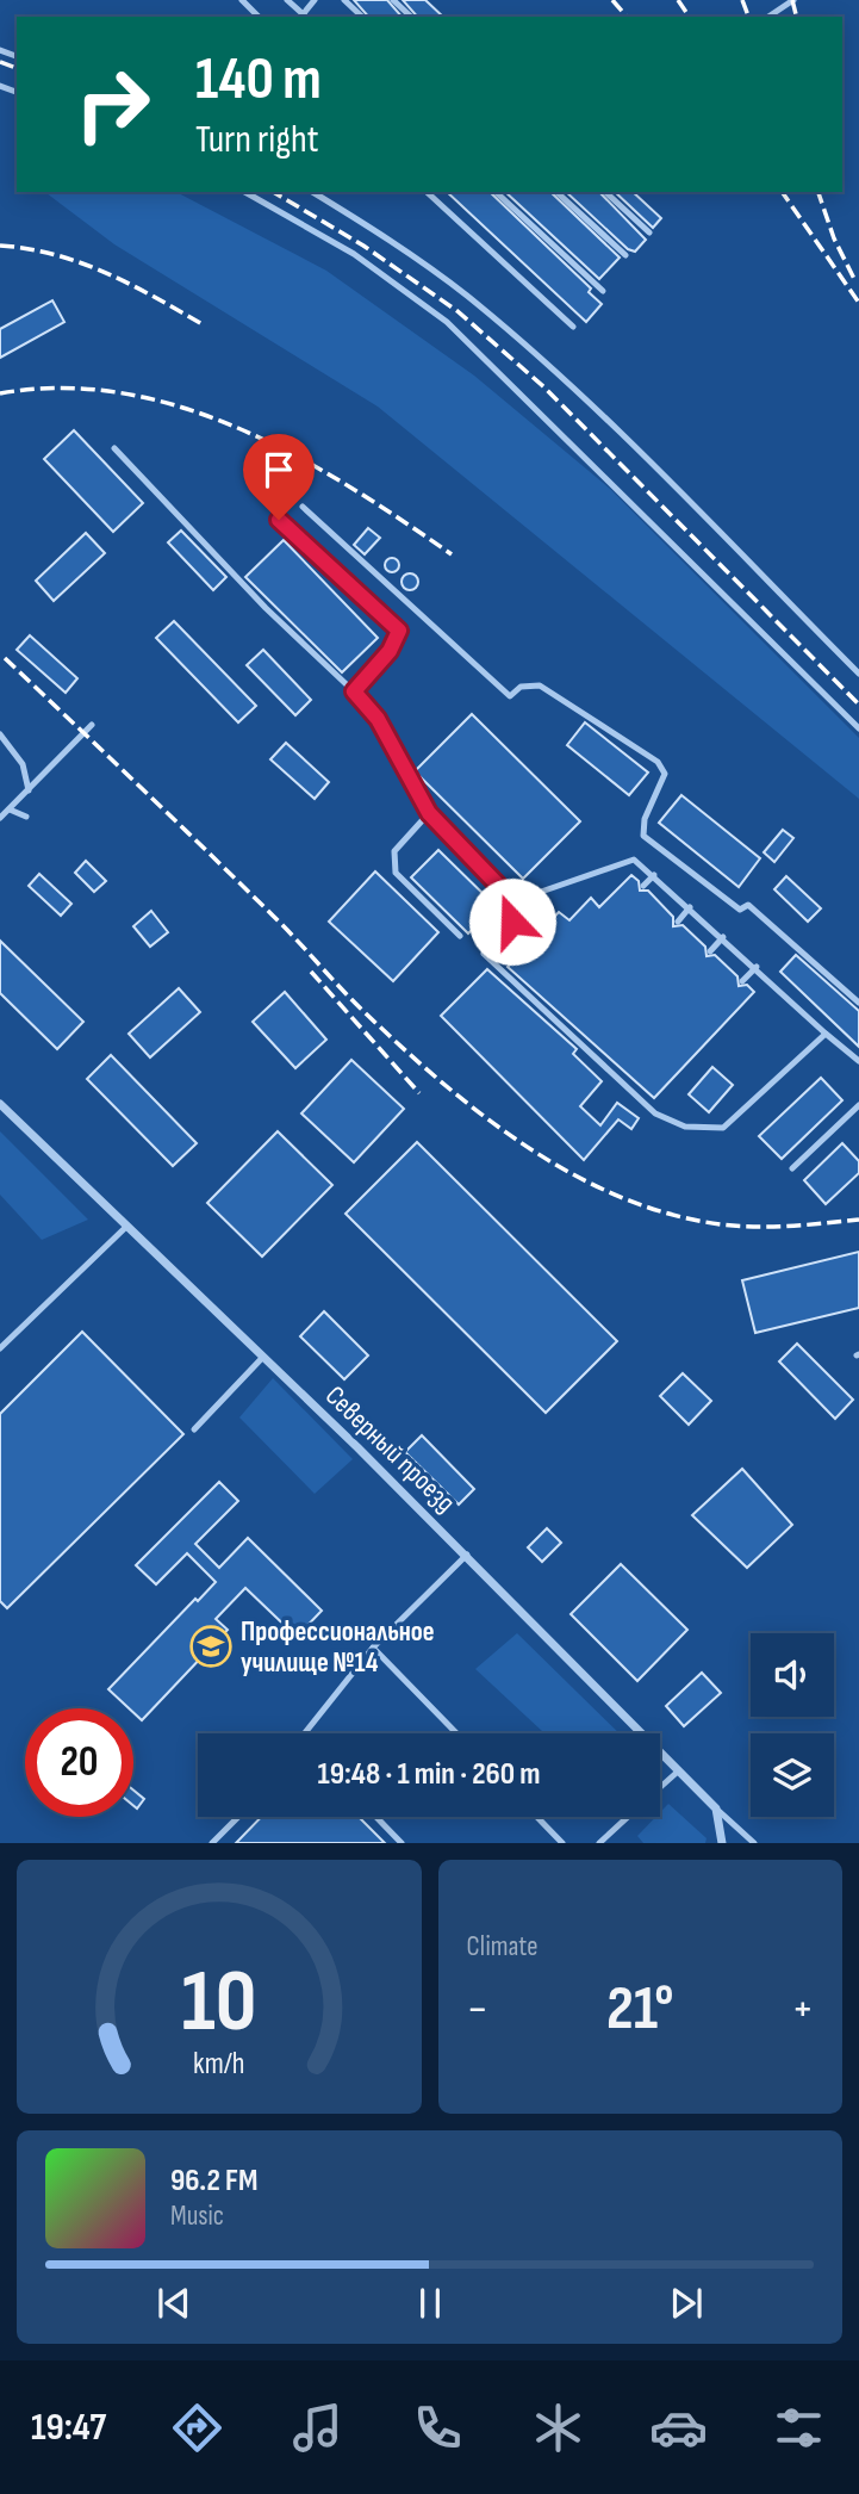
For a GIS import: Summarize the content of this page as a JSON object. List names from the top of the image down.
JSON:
{
  "streets": {
    "street": ["Северный проезд"]
  },
  "places": {
    "school or university": ["Профессиональное училище №14"]
  },
  "page": {
    "turn": ["140 m", "Turn right"],
    "limit": "20",
    "trip": "19:48 · 1 min · 260 m",
    "tile": "Climate",
    "heat": ["−", "21°", "+"],
    "song": ["96.2 FM", "Music"],
    "tabs": "19:47",
    "gauge": ["10", "km/h"]
  }
}
